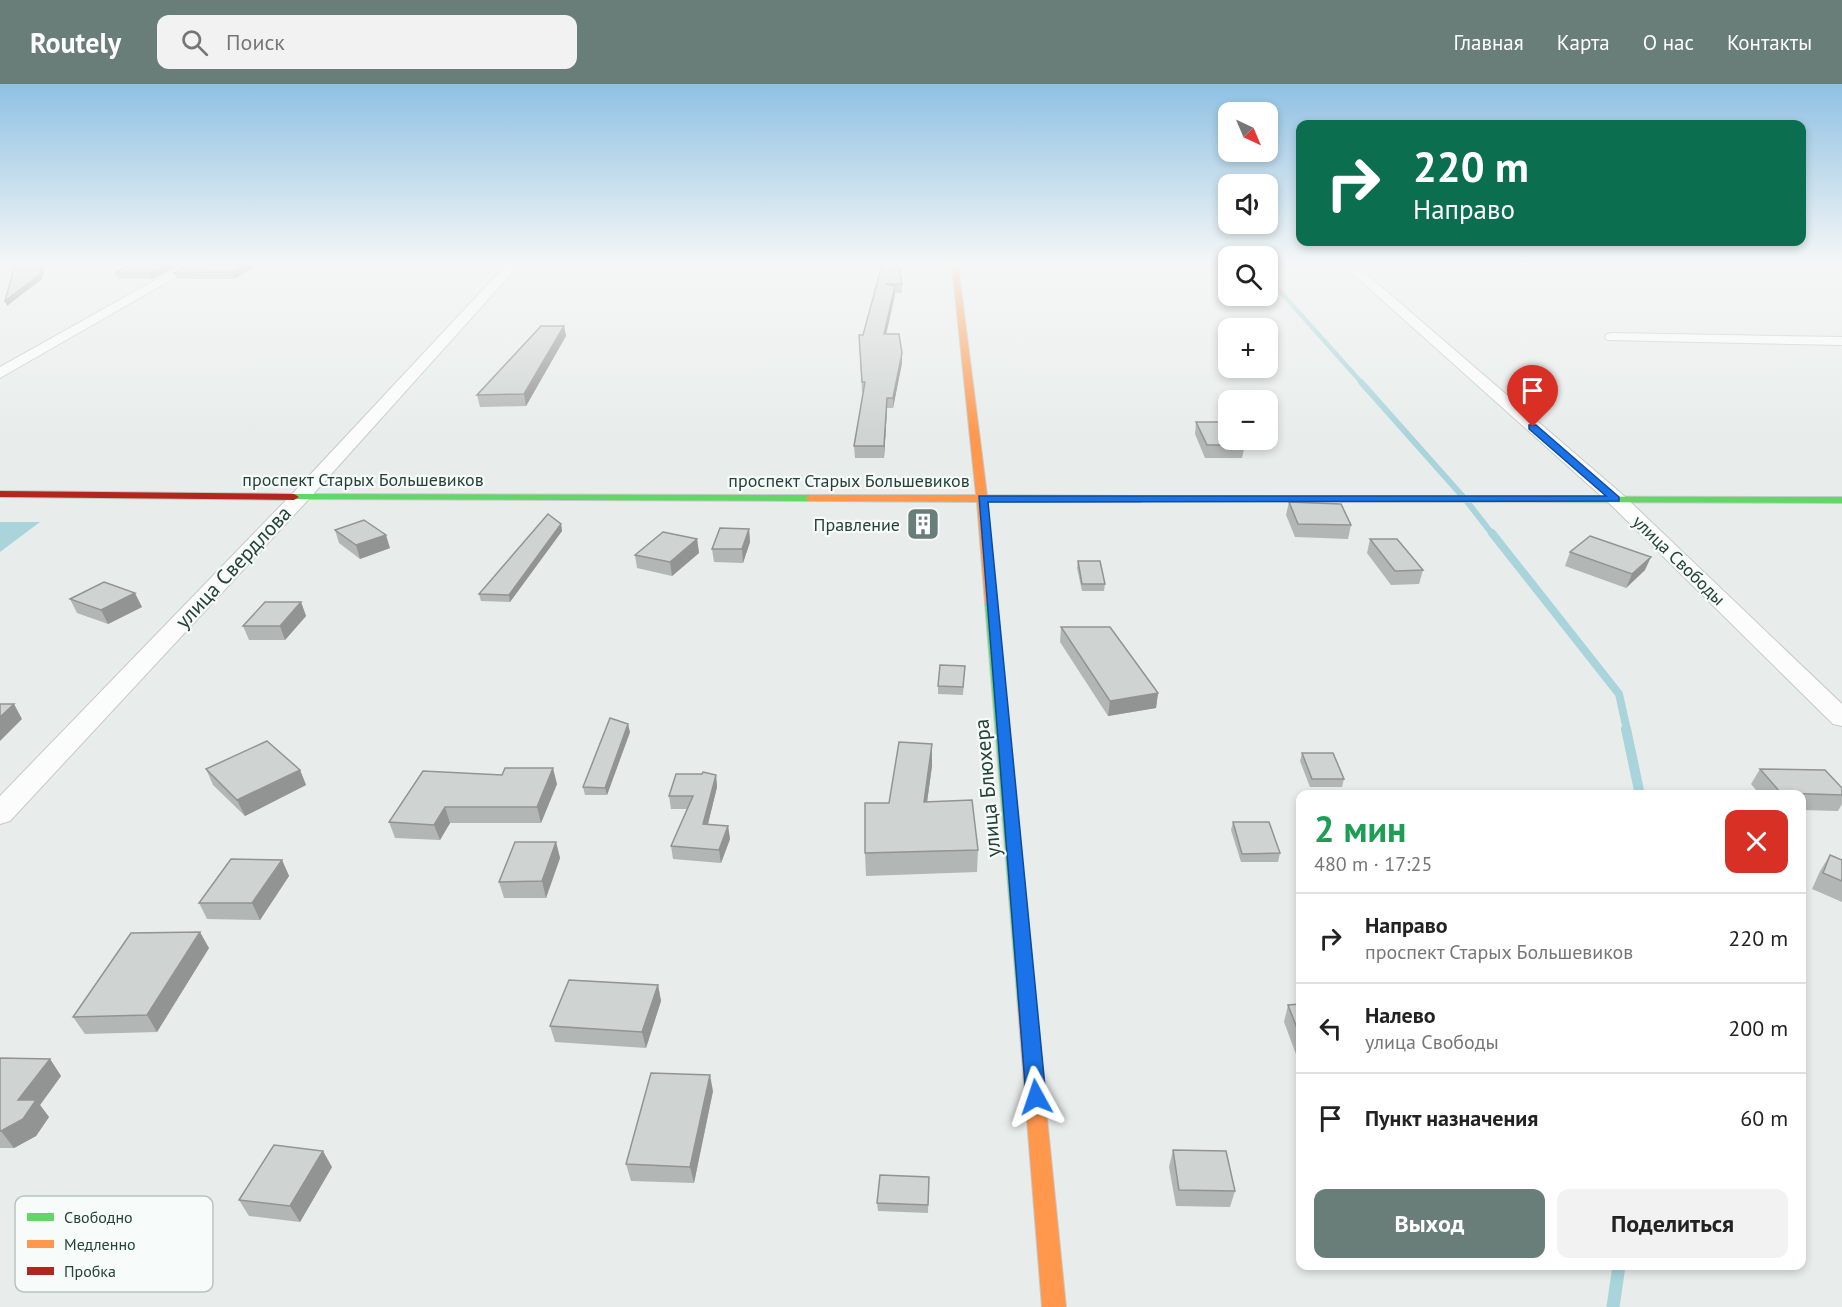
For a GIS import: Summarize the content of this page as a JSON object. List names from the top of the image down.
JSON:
{
  "streets": {
    "street": [
      "проспект Старых Большевиков",
      "улица Свободы",
      "улица Свердлова",
      "улица Блюхера"
    ]
  },
  "crossings": [
    ["проспект Старых Большевиков", "улица Свободы"],
    ["проспект Старых Большевиков", "улица Свердлова"],
    ["проспект Старых Большевиков", "улица Блюхера"]
  ],
  "places": {
    "building": ["Правление"]
  },
  "legend": ["Свободно", "Медленно", "Пробка"],
  "north": "bottom right",
  "page": {
    "header": "Routely",
    "search": "Поиск",
    "nav": [
      "Главная",
      "Карта",
      "О нас",
      "Контакты"
    ],
    "map_buttons": ["+", "−"],
    "turn": ["220 m", "Направо"],
    "heading": ["2 мин", "480 m · 17:25"],
    "list": [
      {
        "name": "Направо",
        "note": "проспект Старых Большевиков",
        "value": "220 m"
      },
      {
        "name": "Налево",
        "note": "улица Свободы",
        "value": "200 m"
      },
      {
        "name": "Пункт назначения",
        "value": "60 m"
      }
    ],
    "buttons": ["Выход", "Поделиться"]
  }
}
